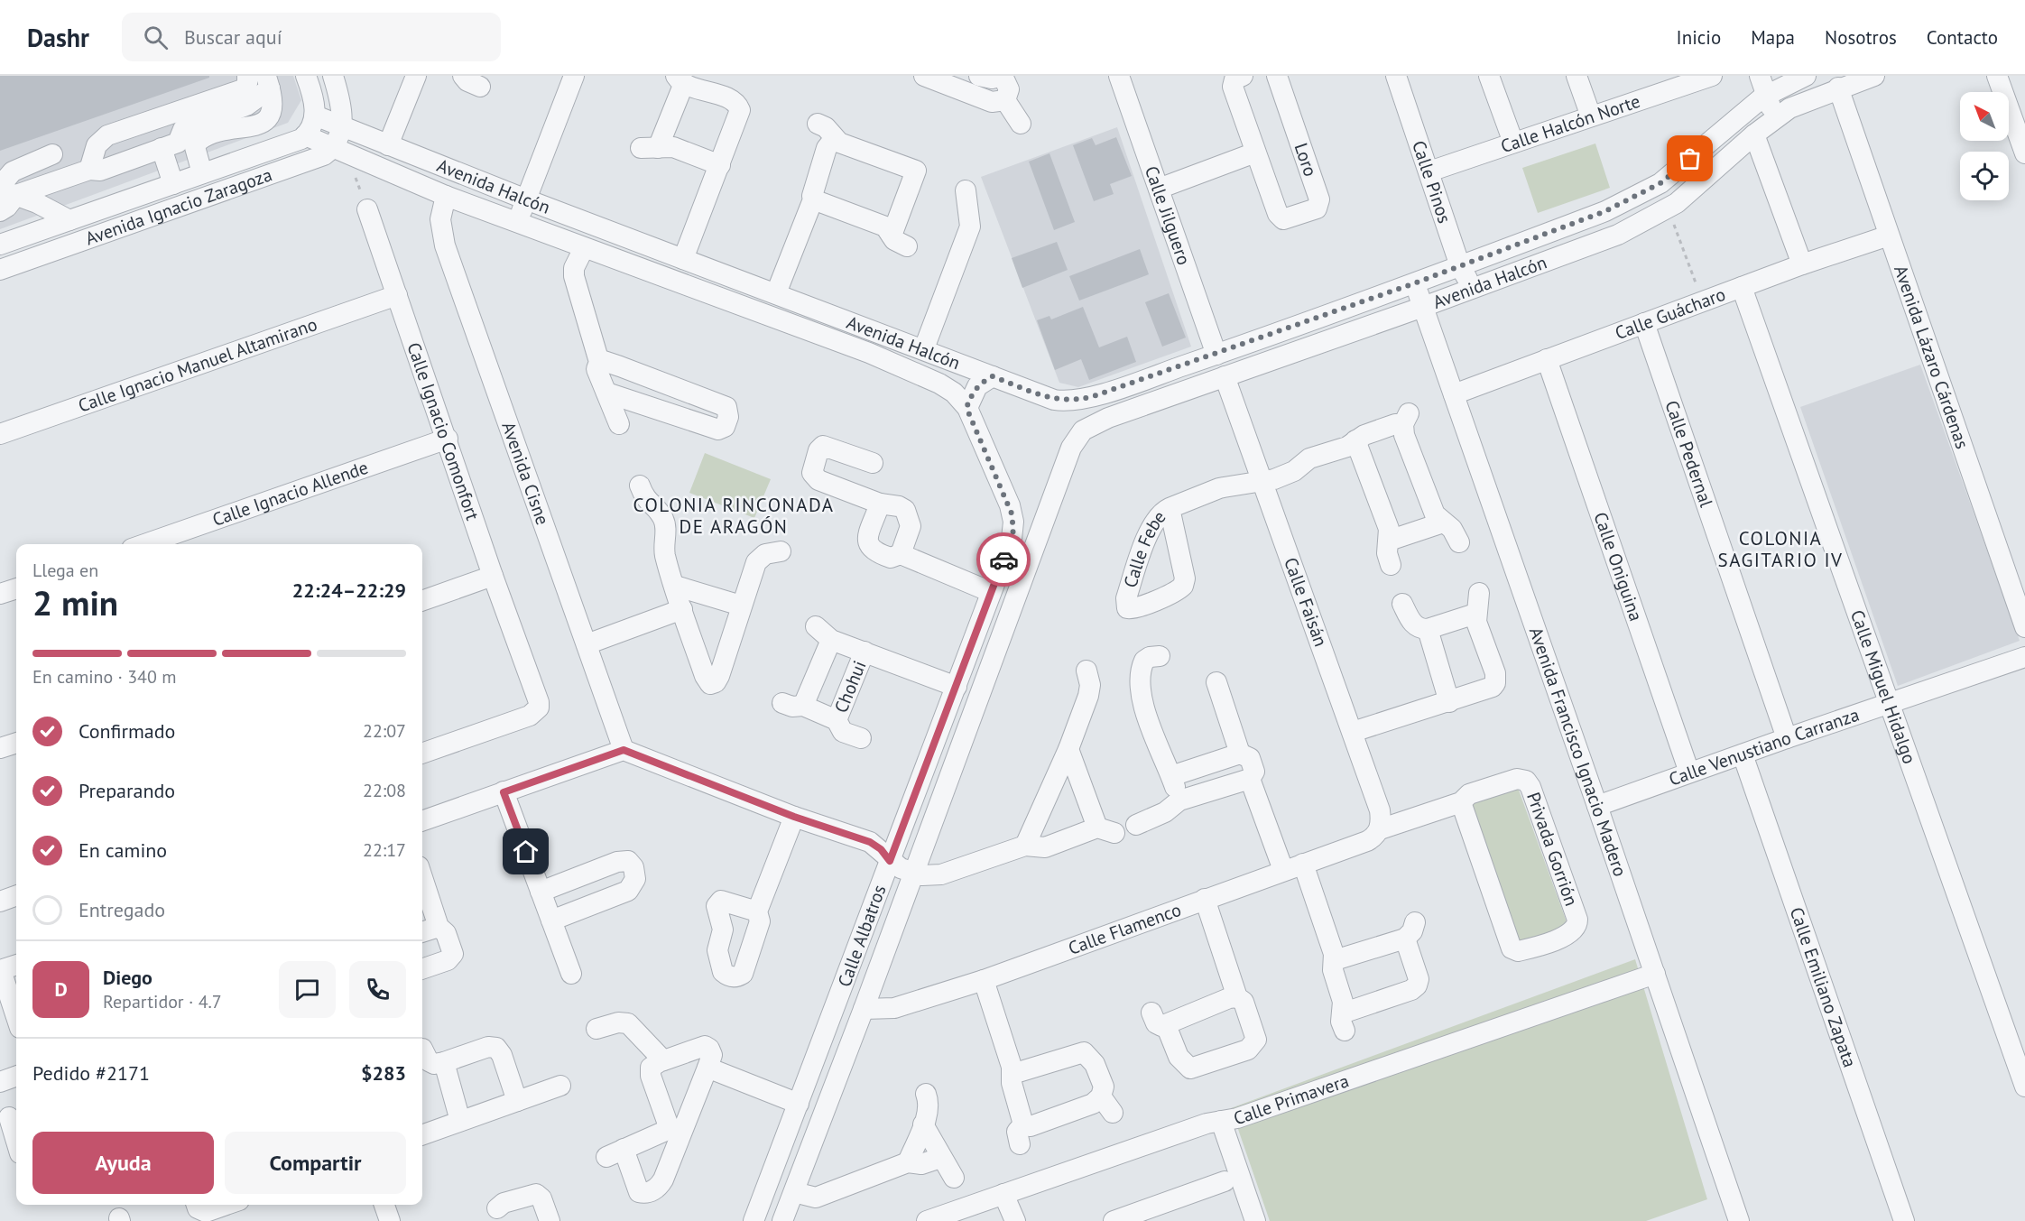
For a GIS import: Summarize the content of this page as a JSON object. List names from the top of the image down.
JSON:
{
  "streets": {
    "street": [
      "Calle Halcón Norte",
      "Loro",
      "Calle Pinos",
      "Avenida Halcón",
      "Avenida Ignacio Zaragoza",
      "Calle Jilguero",
      "Calle Guácharo",
      "Avenida Lázaro Cárdenas",
      "Calle Ignacio Manuel Altamirano",
      "Calle Ignacio Comonfort",
      "Calle Pedernal",
      "Avenida Cisne",
      "Calle Ignacio Allende",
      "Calle Oniguina",
      "Calle Faisán",
      "Chohui",
      "Calle Miguel Hidalgo",
      "Calle Venustiano Carranza",
      "Avenida Francisco Ignacio Madero",
      "Privada Gorrión",
      "Calle Flamenco",
      "Calle Albatros",
      "Calle Emiliano Zapata",
      "Calle Primavera"
    ]
  },
  "crossings": [
    ["Calle Halcón Norte", "Calle Pinos"],
    ["Calle Pinos", "Avenida Halcón"],
    ["Avenida Halcón", "Avenida Ignacio Zaragoza"],
    ["Avenida Halcón", "Calle Jilguero"],
    ["Avenida Halcón", "Avenida Lázaro Cárdenas"],
    ["Avenida Halcón", "Avenida Cisne"],
    ["Avenida Halcón", "Calle Faisán"],
    ["Avenida Halcón", "Avenida Francisco Ignacio Madero"],
    ["Avenida Halcón", "Calle Albatros"],
    ["Calle Guácharo", "Avenida Lázaro Cárdenas"],
    ["Calle Guácharo", "Calle Pedernal"],
    ["Calle Guácharo", "Calle Oniguina"],
    ["Calle Guácharo", "Calle Miguel Hidalgo"],
    ["Calle Guácharo", "Avenida Francisco Ignacio Madero"],
    ["Calle Ignacio Manuel Altamirano", "Calle Ignacio Comonfort"],
    ["Calle Ignacio Comonfort", "Calle Ignacio Allende"],
    ["Calle Pedernal", "Calle Venustiano Carranza"],
    ["Calle Oniguina", "Calle Venustiano Carranza"],
    ["Calle Faisán", "Privada Gorrión"],
    ["Calle Faisán", "Calle Flamenco"],
    ["Calle Miguel Hidalgo", "Calle Venustiano Carranza"],
    ["Calle Venustiano Carranza", "Avenida Francisco Ignacio Madero"],
    ["Calle Venustiano Carranza", "Calle Emiliano Zapata"],
    ["Avenida Francisco Ignacio Madero", "Calle Primavera"],
    ["Privada Gorrión", "Calle Flamenco"],
    ["Calle Flamenco", "Calle Albatros"]
  ],
  "districts": ["COLONIA RINCONADA DE ARAGÓN", "COLONIA SAGITARIO IV"],
  "north": "top left",
  "page": {
    "header": "Dashr",
    "search": "Buscar aquí",
    "nav": [
      "Inicio",
      "Mapa",
      "Nosotros",
      "Contacto"
    ],
    "heading": ["2 min", "Llega en", "22:24–22:29"],
    "panel": [
      "Diego",
      "Repartidor · 4.7",
      "Pedido #2171",
      "$283"
    ],
    "bar": "En camino · 340 m",
    "list": [
      ["Confirmado", "22:07"],
      ["Preparando", "22:08"],
      ["En camino", "22:17"],
      "Entregado"
    ],
    "round": "D",
    "buttons": ["Ayuda", "Compartir"]
  }
}
